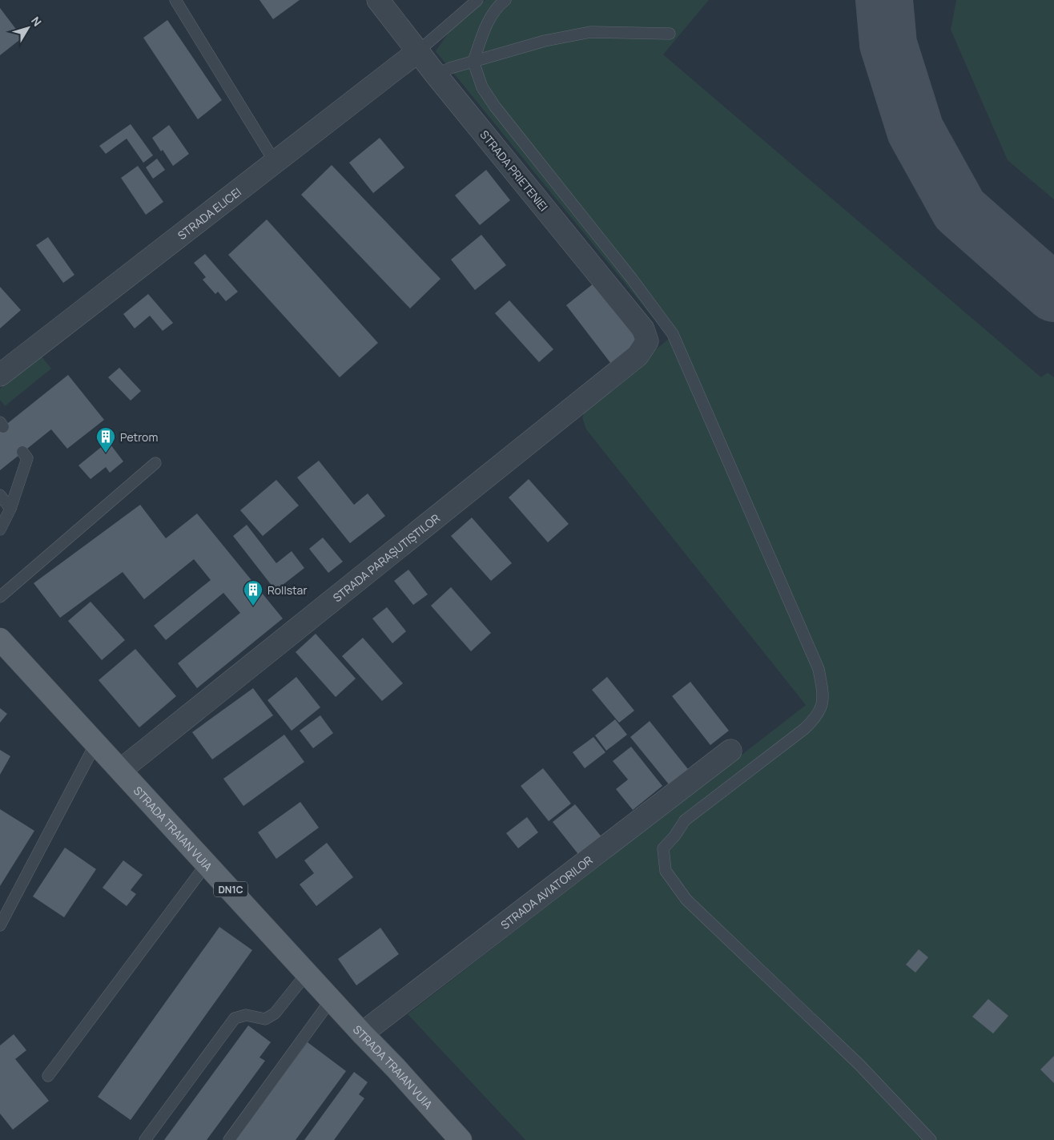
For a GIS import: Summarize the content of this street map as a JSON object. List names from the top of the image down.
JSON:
{
  "streets": {
    "main road": ["STRADA TRAIAN VUIA", "DN1C"],
    "street": [
      "STRADA PRIETENIEI",
      "STRADA ELICEI",
      "STRADA PARAȘUTIȘTILOR",
      "STRADA AVIATORILOR"
    ]
  },
  "crossings": [
    ["STRADA PRIETENIEI", "STRADA ELICEI"],
    ["STRADA PRIETENIEI", "STRADA PARAȘUTIȘTILOR"],
    ["STRADA PARAȘUTIȘTILOR", "STRADA TRAIAN VUIA"],
    ["STRADA TRAIAN VUIA", "STRADA AVIATORILOR"]
  ],
  "places": {
    "building": ["Petrom", "Rollstar"]
  },
  "north": "top right"
}
